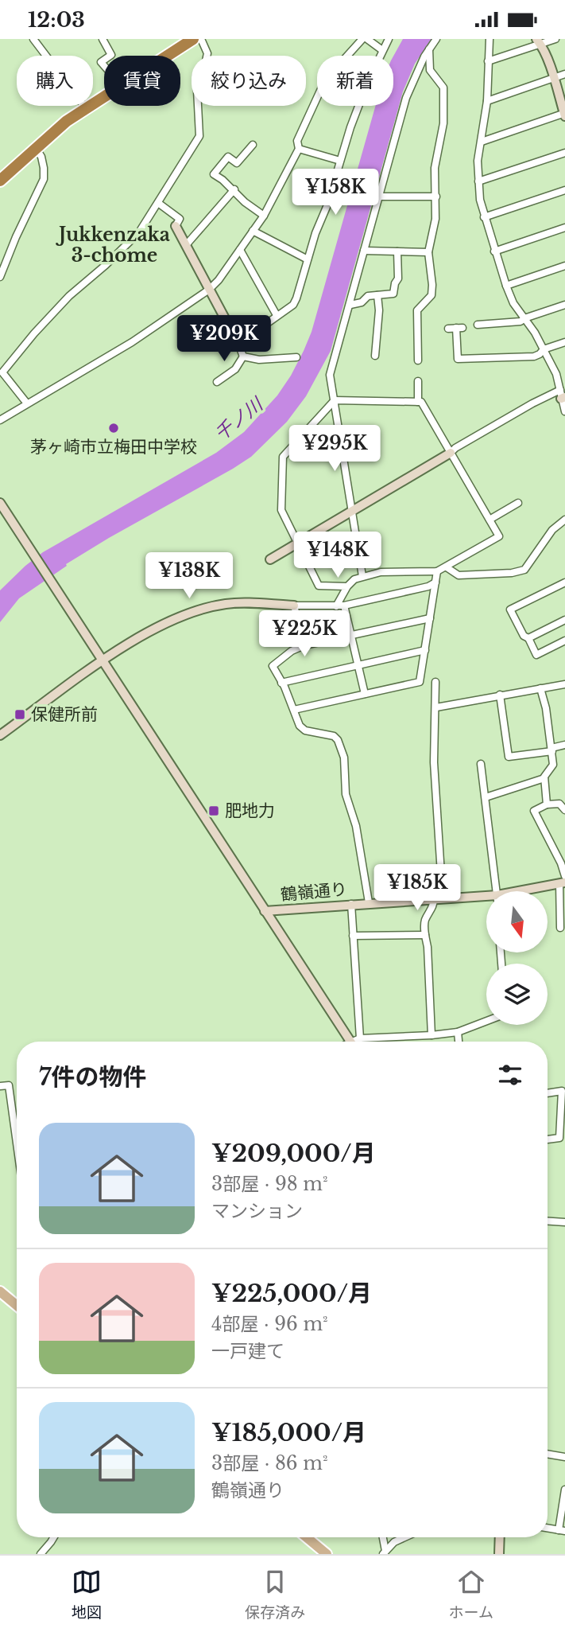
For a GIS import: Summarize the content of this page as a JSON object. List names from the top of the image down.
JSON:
{
  "streets": {
    "street": ["鶴嶺通り"]
  },
  "districts": ["Jukkenzaka 3-chome"],
  "water": ["千ノ川"],
  "places": {
    "other": ["茅ヶ崎市立梅田中学校"],
    "transit": ["保健所前", "肥地力"]
  },
  "north": "bottom",
  "page": {
    "status": "12:03",
    "chip": [
      "購入",
      "賃貸",
      "絞り込み",
      "新着"
    ],
    "price": [
      "¥158K",
      "¥209K",
      "¥295K",
      "¥148K",
      "¥138K",
      "¥225K",
      "¥185K"
    ],
    "heading": "7件の物件",
    "list": [
      {
        "name": "¥209,000/月",
        "note": "3部屋 · 98 m² · マンション"
      },
      {
        "name": "¥225,000/月",
        "note": "4部屋 · 96 m² · 一戸建て"
      },
      {
        "name": "¥185,000/月",
        "note": "3部屋 · 86 m² · 鶴嶺通り"
      }
    ],
    "tabs": ["地図", "保存済み", "ホーム"]
  }
}
